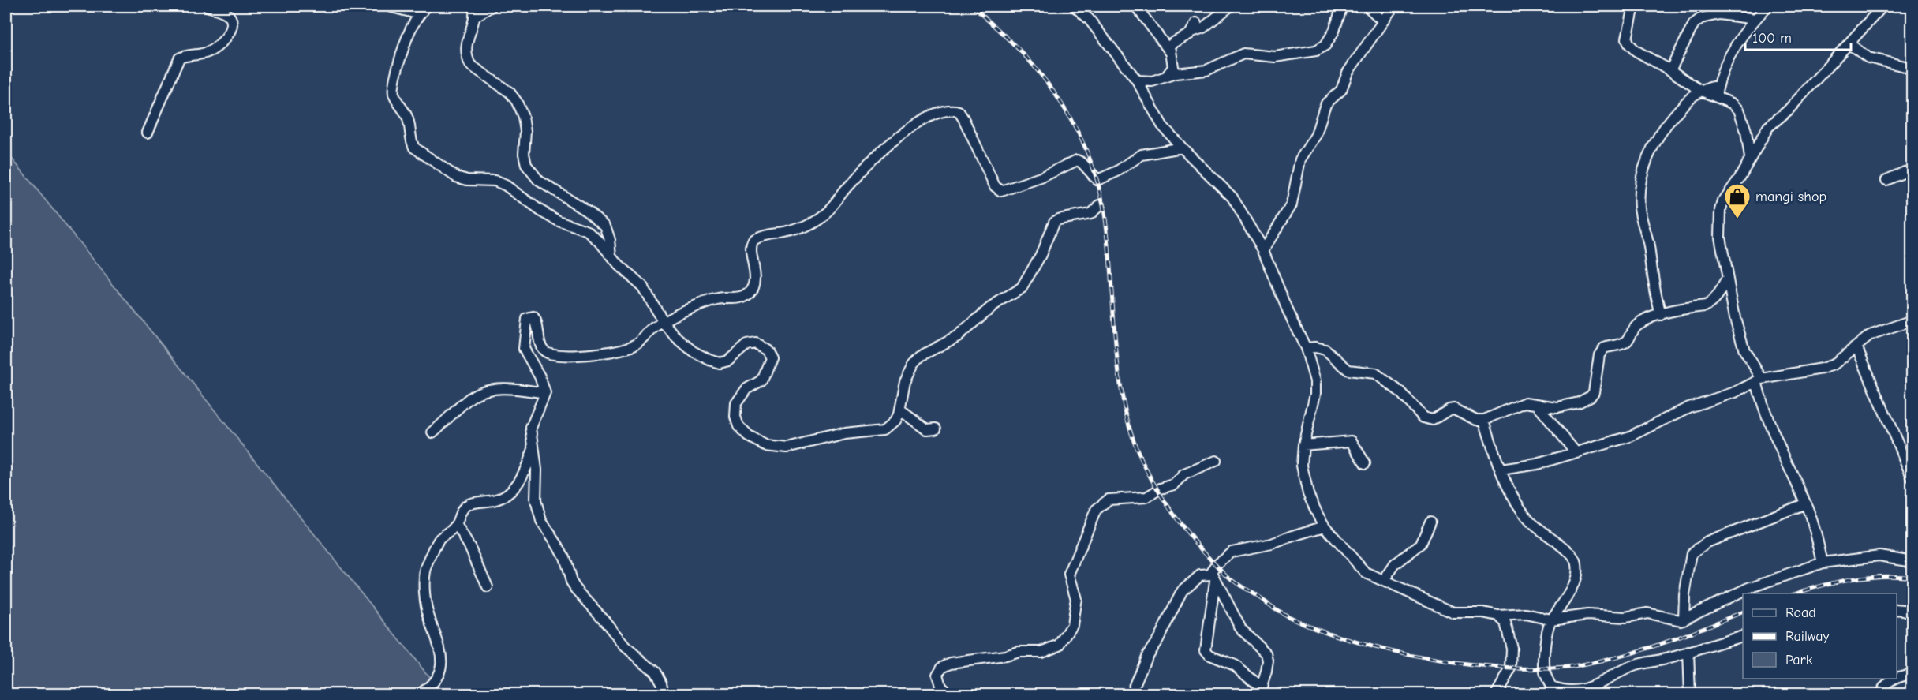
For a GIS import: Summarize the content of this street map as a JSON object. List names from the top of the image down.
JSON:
{
  "places": {
    "shop": ["mangi shop"]
  },
  "legend": ["Road", "Railway", "Park"],
  "scale_bar": "100 m"
}
